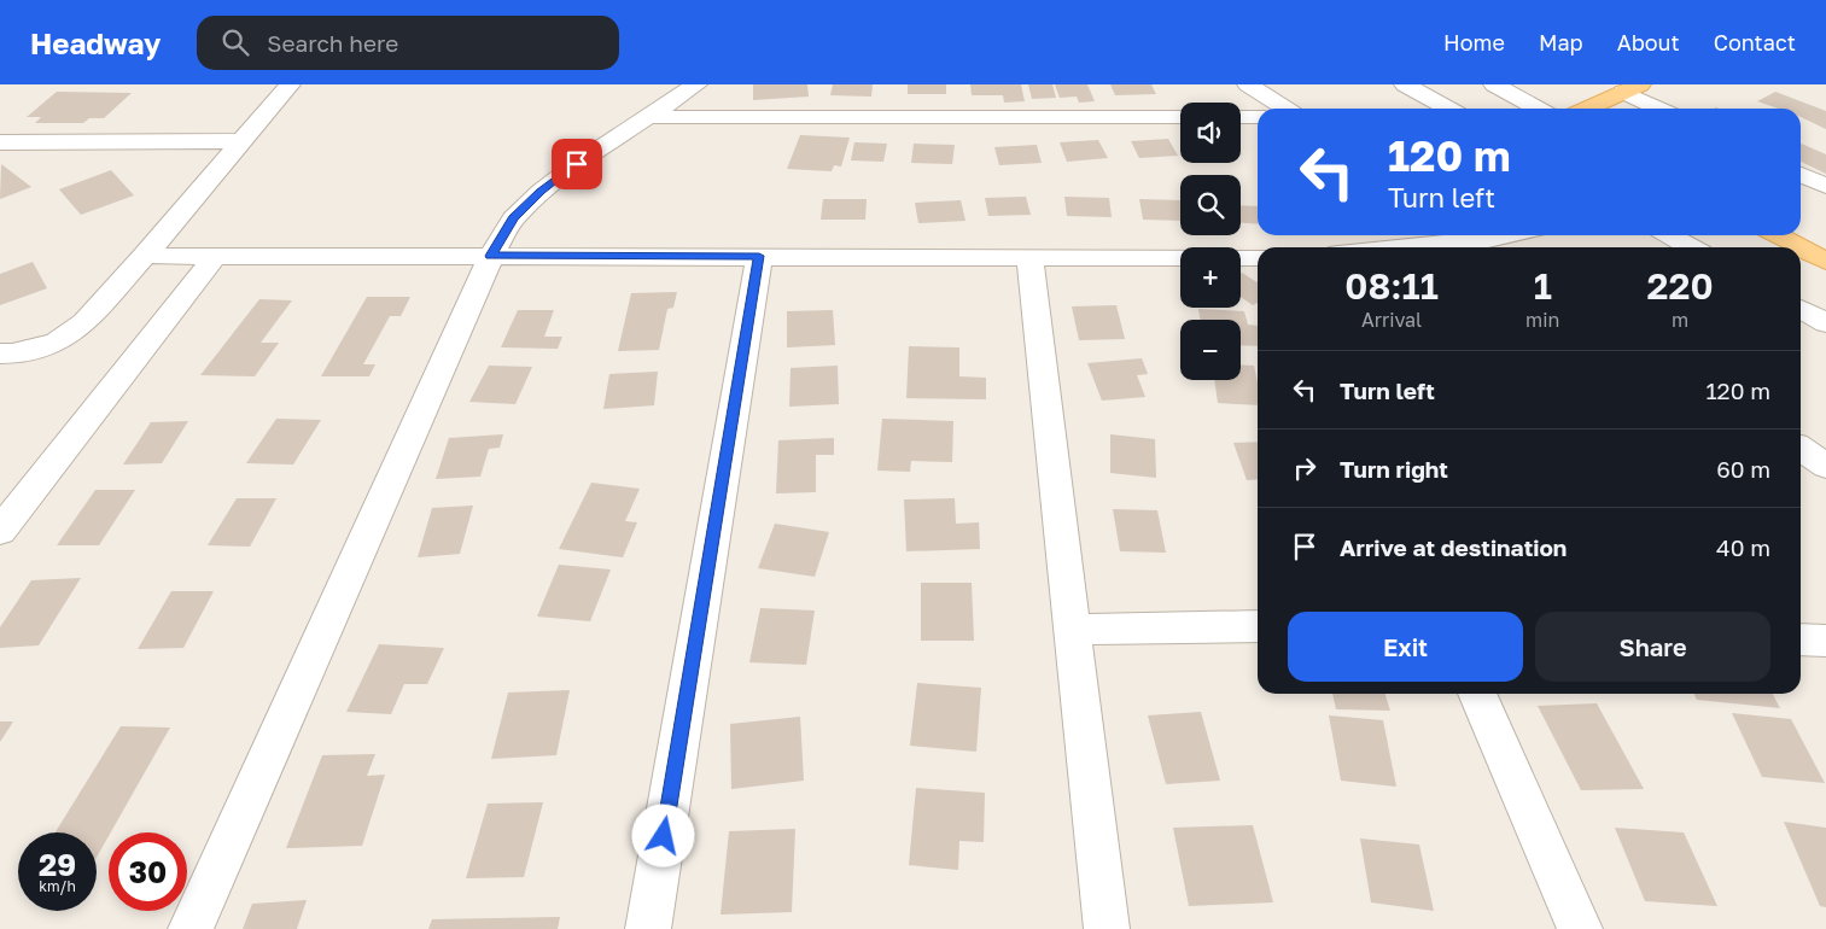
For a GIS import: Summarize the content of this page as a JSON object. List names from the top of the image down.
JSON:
{
  "page": {
    "header": "Headway",
    "search": "Search here",
    "nav": [
      "Home",
      "Map",
      "About",
      "Contact"
    ],
    "map_buttons": ["+", "−"],
    "turn": ["120 m", "Turn left"],
    "eta": [
      "08:11",
      "Arrival",
      "1",
      "min",
      "220",
      "m"
    ],
    "list": [
      {
        "name": "Turn left",
        "value": "120 m"
      },
      {
        "name": "Turn right",
        "value": "60 m"
      },
      {
        "name": "Arrive at destination",
        "value": "40 m"
      }
    ],
    "buttons": ["Exit", "Share"],
    "speed": "29 km/h",
    "limit": "30"
  }
}
